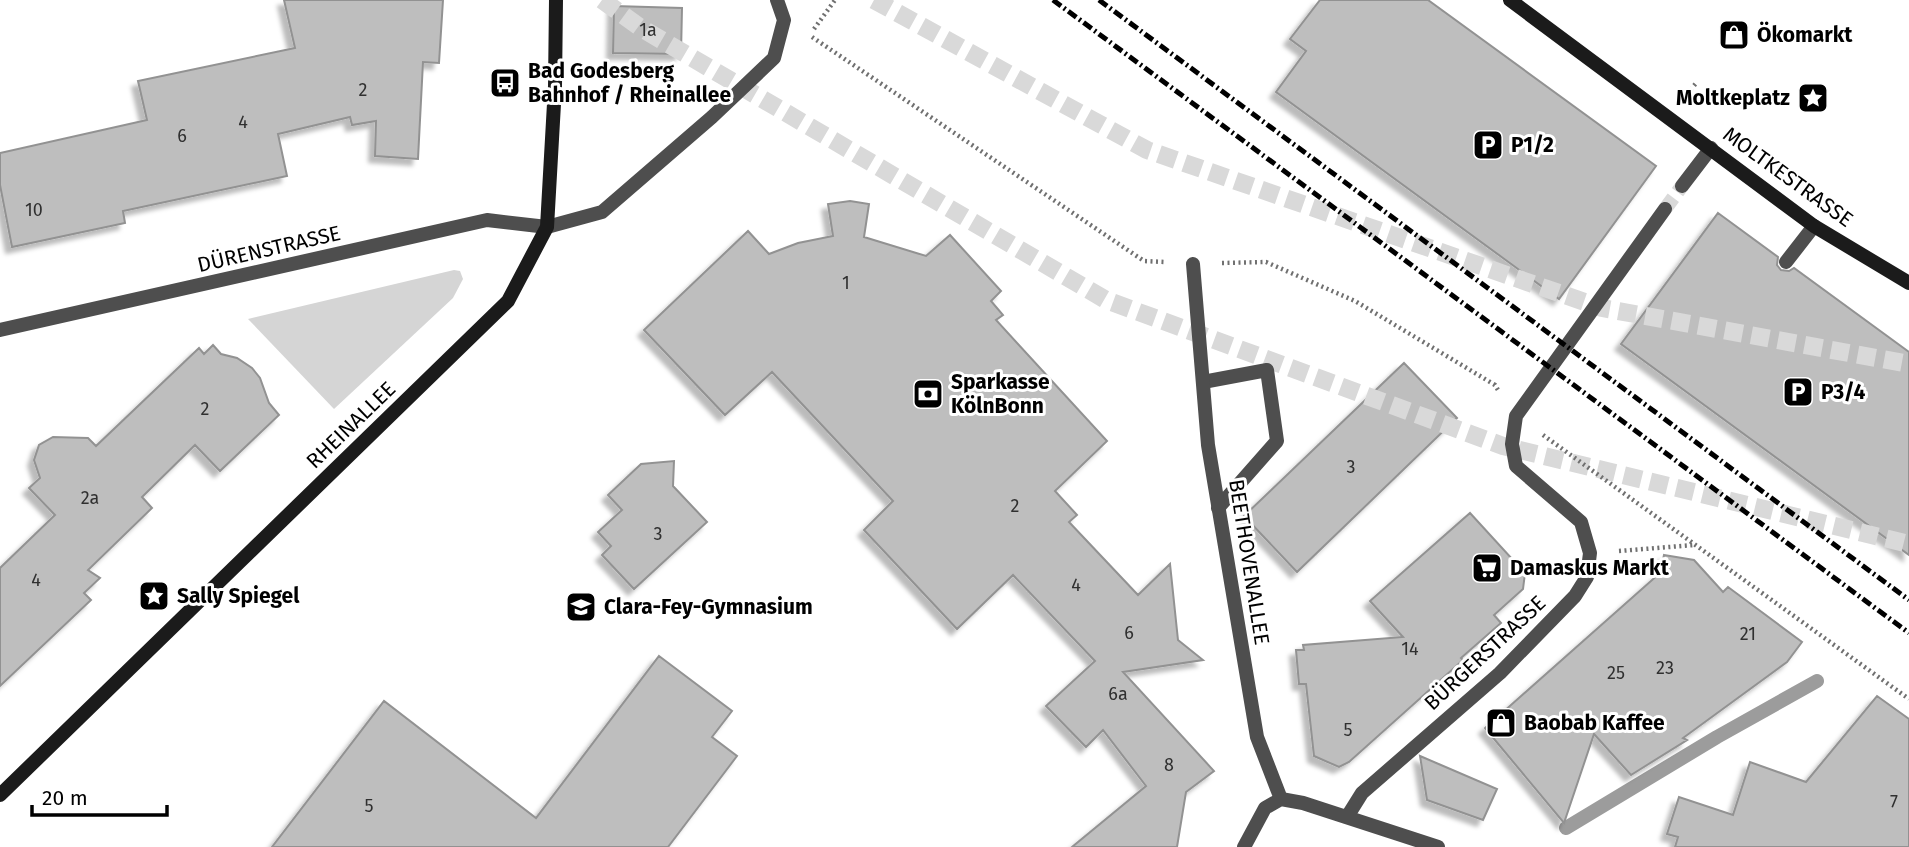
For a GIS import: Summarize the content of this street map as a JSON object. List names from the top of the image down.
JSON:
{
  "streets": {
    "street": [
      "MOLTKESTRASSE",
      "DÜRENSTRASSE",
      "RHEINALLEE",
      "BEETHOVENALLEE",
      "BÜRGERSTRASSE"
    ]
  },
  "crossings": [
    ["DÜRENSTRASSE", "RHEINALLEE"]
  ],
  "places": {
    "shop": ["Ökomarkt", "Baobab Kaffee"],
    "bus stop": ["Bad Godesberg Bahnhof / Rheinallee"],
    "place": ["Moltkeplatz", "Sally Spiegel"],
    "parking": ["P1/2", "P3/4"],
    "bank": ["Sparkasse KölnBonn"],
    "supermarket": ["Damaskus Markt"],
    "school or university": ["Clara-Fey-Gymnasium"]
  },
  "house_numbers": [
    "1a",
    "2",
    "4",
    "6",
    "10",
    "1",
    "2",
    "3",
    "2a",
    "2",
    "3",
    "4",
    "4",
    "6",
    "21",
    "14",
    "23",
    "25",
    "6a",
    "5",
    "8",
    "7",
    "5"
  ],
  "scale_bar": "20 m"
}
